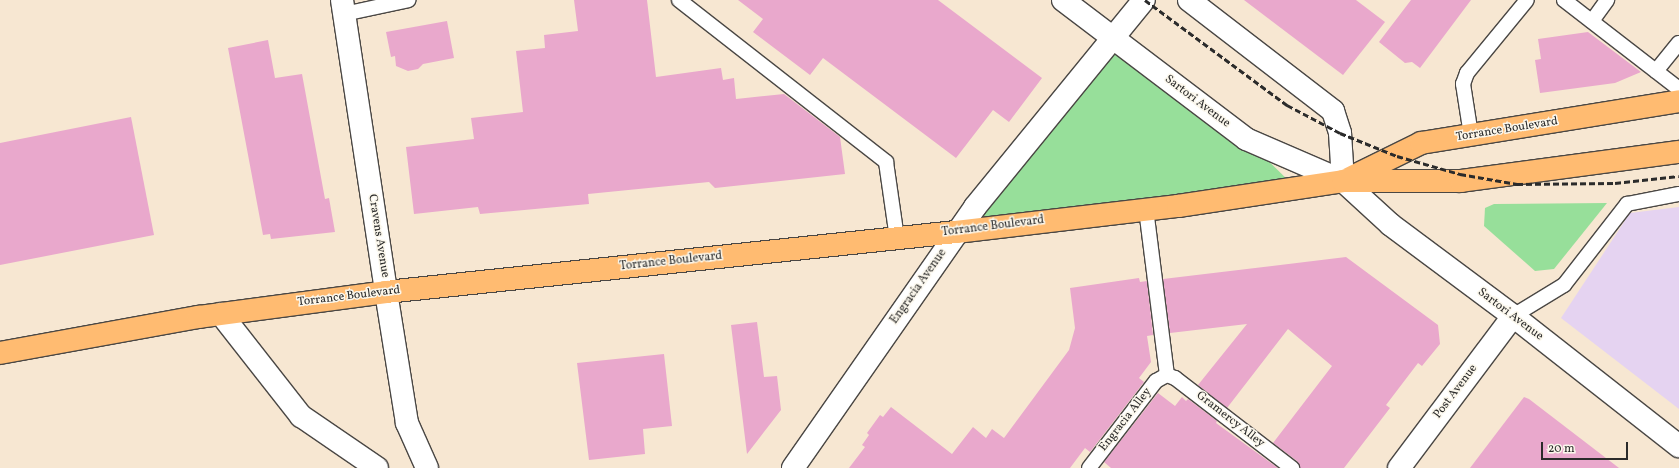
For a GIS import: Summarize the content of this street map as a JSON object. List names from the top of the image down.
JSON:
{
  "streets": {
    "main road": ["Torrance Boulevard"],
    "street": [
      "Sartori Avenue",
      "Cravens Avenue",
      "Engracia Avenue",
      "Post Avenue"
    ],
    "lane": ["Engracia Alley", "Gramercy Alley"]
  },
  "crossings": [
    ["Sartori Avenue", "Torrance Boulevard"],
    ["Sartori Avenue", "Engracia Avenue"],
    ["Sartori Avenue", "Post Avenue"],
    ["Torrance Boulevard", "Cravens Avenue"],
    ["Torrance Boulevard", "Engracia Avenue"],
    ["Engracia Alley", "Gramercy Alley"]
  ],
  "scale_bar": "20 m"
}
